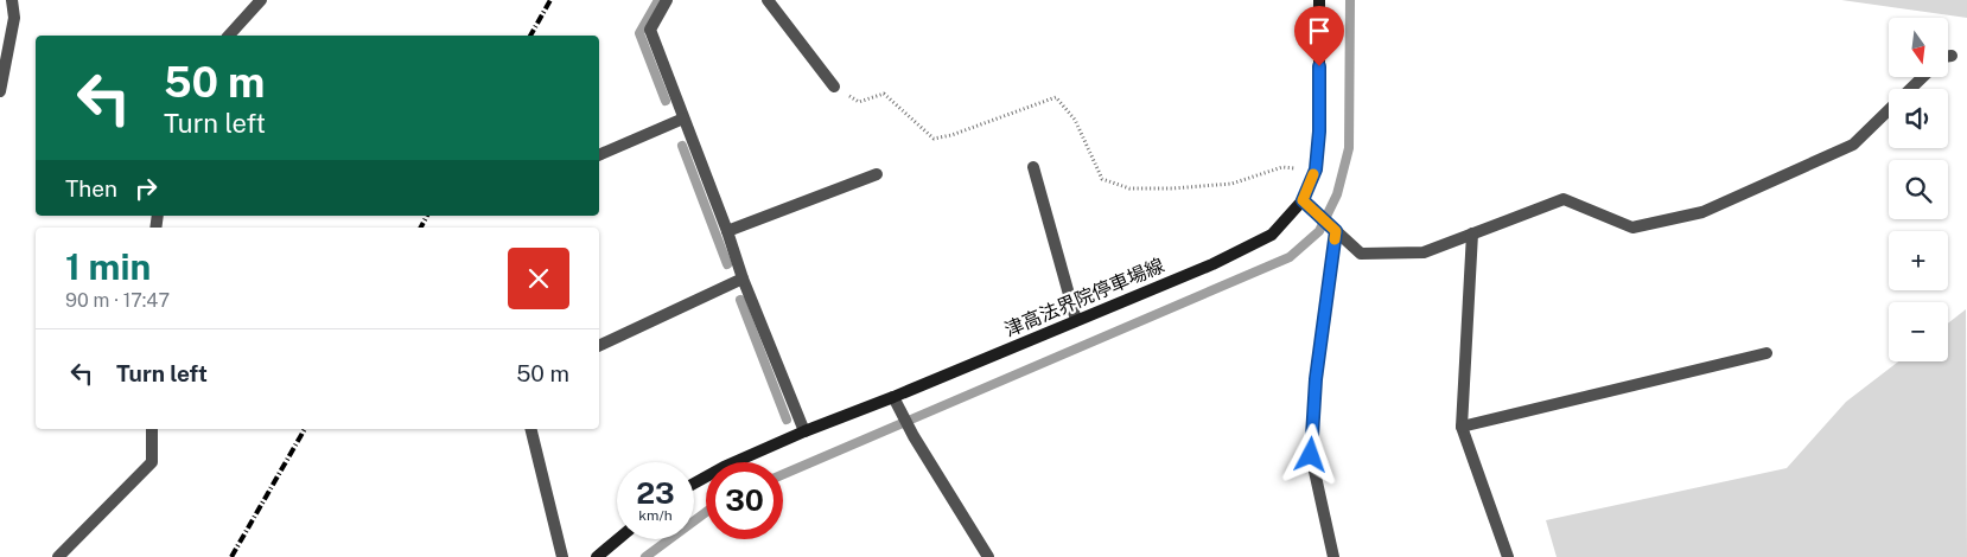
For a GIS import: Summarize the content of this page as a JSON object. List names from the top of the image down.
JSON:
{
  "streets": {
    "main road": ["津高法界院停車場線"]
  },
  "north": "bottom",
  "page": {
    "map_buttons": ["+", "−"],
    "turn": ["50 m", "Turn left"],
    "then": "Then",
    "heading": ["1 min", "90 m · 17:47"],
    "list": [
      {
        "name": "Turn left",
        "value": "50 m"
      }
    ],
    "speed": "23 km/h",
    "limit": "30"
  }
}
